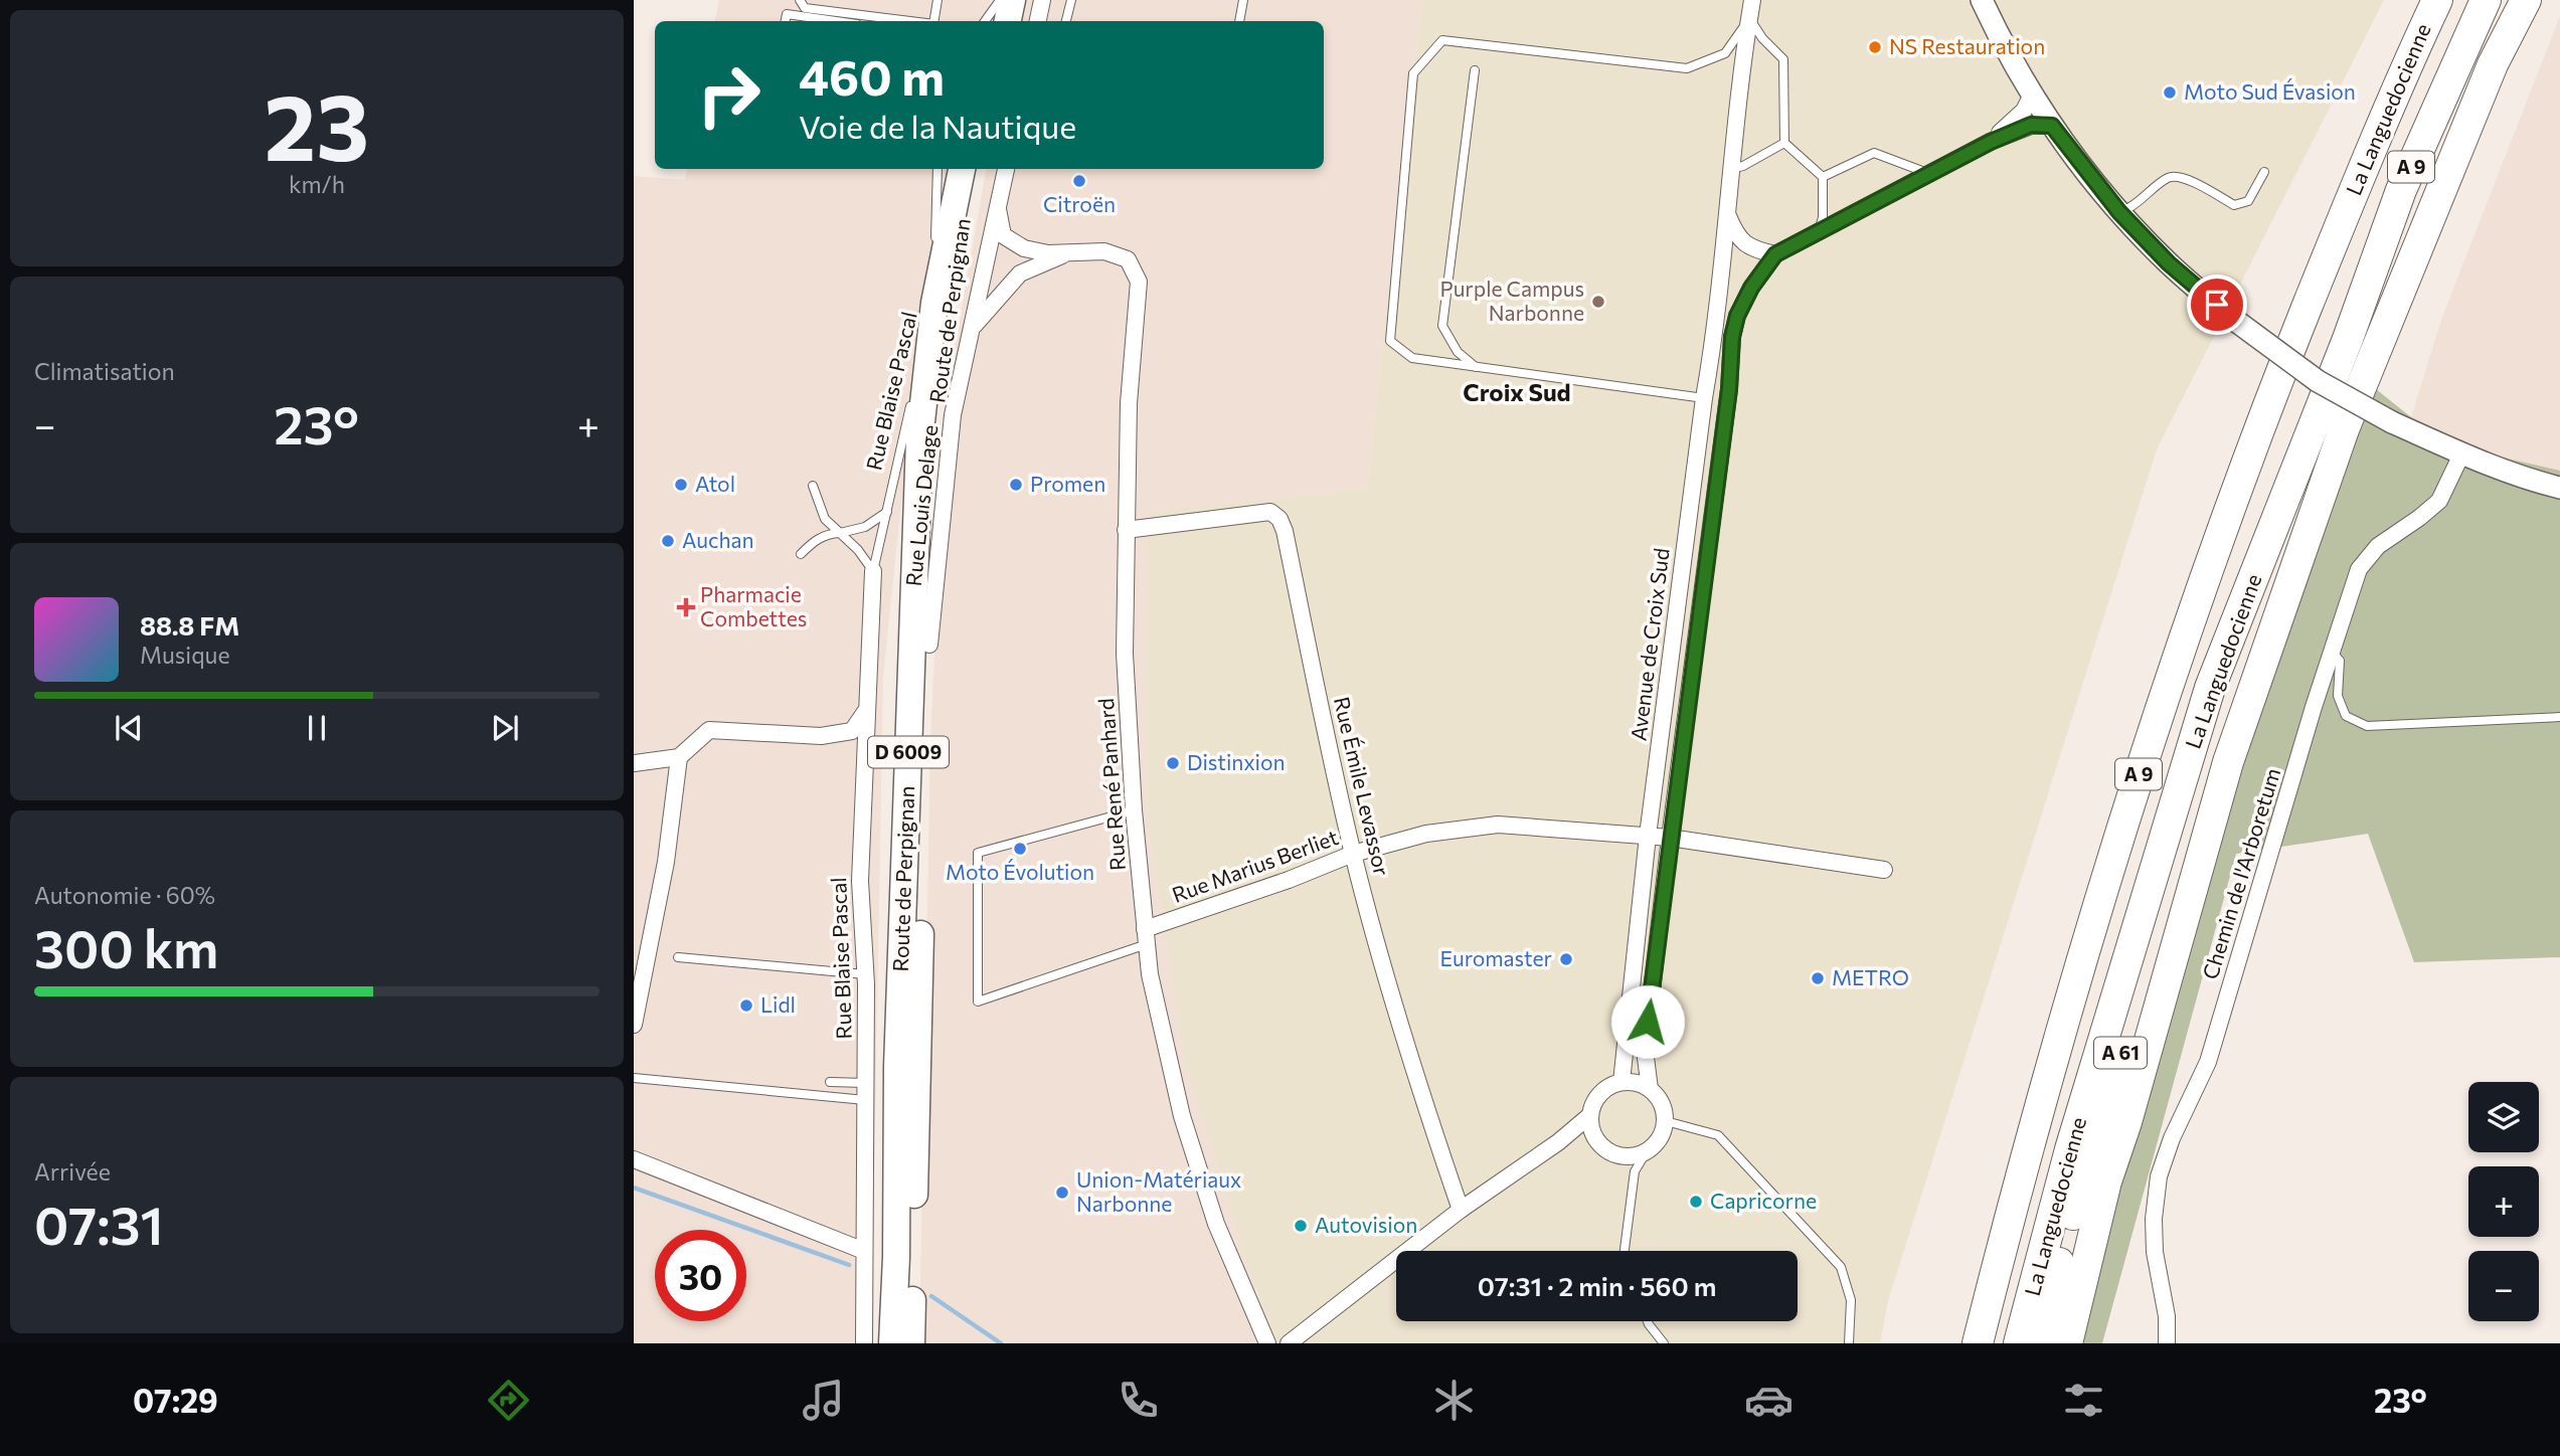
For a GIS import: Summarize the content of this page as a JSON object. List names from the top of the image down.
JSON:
{
  "streets": {
    "highway": ["La Languedocienne", "A 9", "A 61"],
    "main road": ["Route de Perpignan", "D 6009"],
    "street": [
      "Rue Blaise Pascal",
      "Rue Louis Delage",
      "Avenue de Croix Sud",
      "Rue René Panhard",
      "Rue Émile Levassor",
      "Rue Marius Berliet",
      "Chemin de l'Arboretum"
    ]
  },
  "crossings": [
    ["La Languedocienne", "A 61"],
    ["Route de Perpignan", "Rue Blaise Pascal"],
    ["Route de Perpignan", "Rue Louis Delage"],
    ["Rue Louis Delage", "Rue René Panhard"],
    ["Avenue de Croix Sud", "Rue Marius Berliet"],
    ["Rue René Panhard", "Rue Émile Levassor"],
    ["Rue René Panhard", "Rue Marius Berliet"],
    ["Rue Émile Levassor", "Rue Marius Berliet"]
  ],
  "districts": ["Croix Sud"],
  "places": {
    "other": [
      "NS Restauration",
      "Moto Sud Évasion",
      "Citroën",
      "Purple Campus Narbonne",
      "Atol",
      "Promen",
      "Auchan",
      "Distinxion",
      "Moto Évolution",
      "Euromaster",
      "METRO",
      "Lidl",
      "Union-Matériaux Narbonne",
      "Capricorne",
      "Autovision"
    ],
    "health": ["Pharmacie Combettes"]
  },
  "page": {
    "tile": [
      ["23", "km/h"],
      "Climatisation",
      ["Autonomie · 60%", "300 km"],
      ["Arrivée", "07:31"]
    ],
    "turn": ["460 m", "Voie de la Nautique"],
    "heat": ["−", "23°", "+"],
    "song": ["88.8 FM", "Musique"],
    "map_buttons": ["+", "−"],
    "limit": "30",
    "trip": "07:31 · 2 min · 560 m",
    "tabs": ["07:29", "23°"]
  }
}
